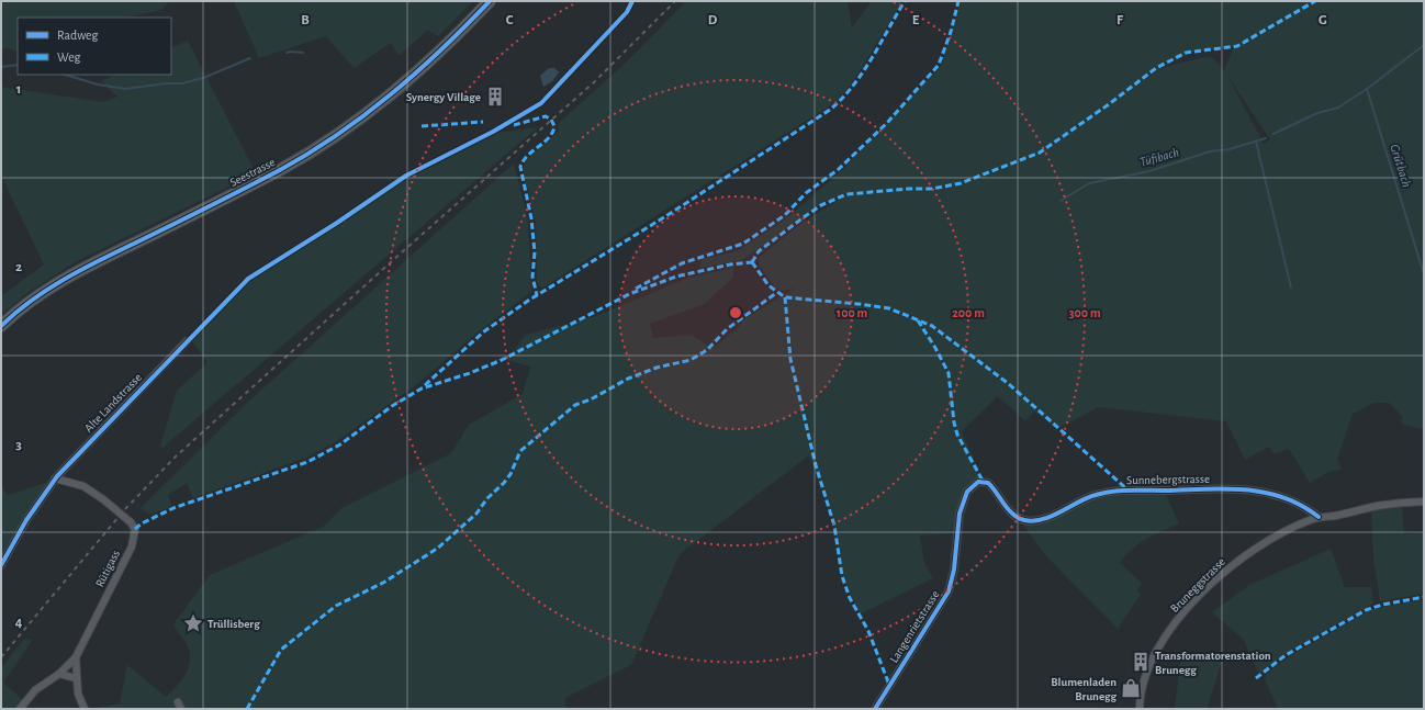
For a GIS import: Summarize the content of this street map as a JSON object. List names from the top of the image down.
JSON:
{
  "streets": {
    "main road": ["Seestrasse"],
    "street": [
      "Alte Landstrasse",
      "Sunnebergstrasse",
      "Rütigass",
      "Bruneggstrasse",
      "Langenrietstrasse"
    ]
  },
  "crossings": [
    ["Alte Landstrasse", "Rütigass"],
    ["Sunnebergstrasse", "Bruneggstrasse"],
    ["Sunnebergstrasse", "Langenrietstrasse"]
  ],
  "water": ["Tüfibach", "Grütbach"],
  "places": {
    "building": ["Synergy Village", "Transformatorenstation Brunegg"],
    "place": ["Trüllisberg"],
    "shop": ["Blumenladen Brunegg"]
  },
  "legend": ["Radweg", "Weg"],
  "grid": {
    "columns": [
      "B",
      "C",
      "D",
      "E",
      "F",
      "G"
    ],
    "rows": [
      "1",
      "2",
      "3",
      "4"
    ]
  },
  "rings": ["100 m", "200 m", "300 m"]
}
